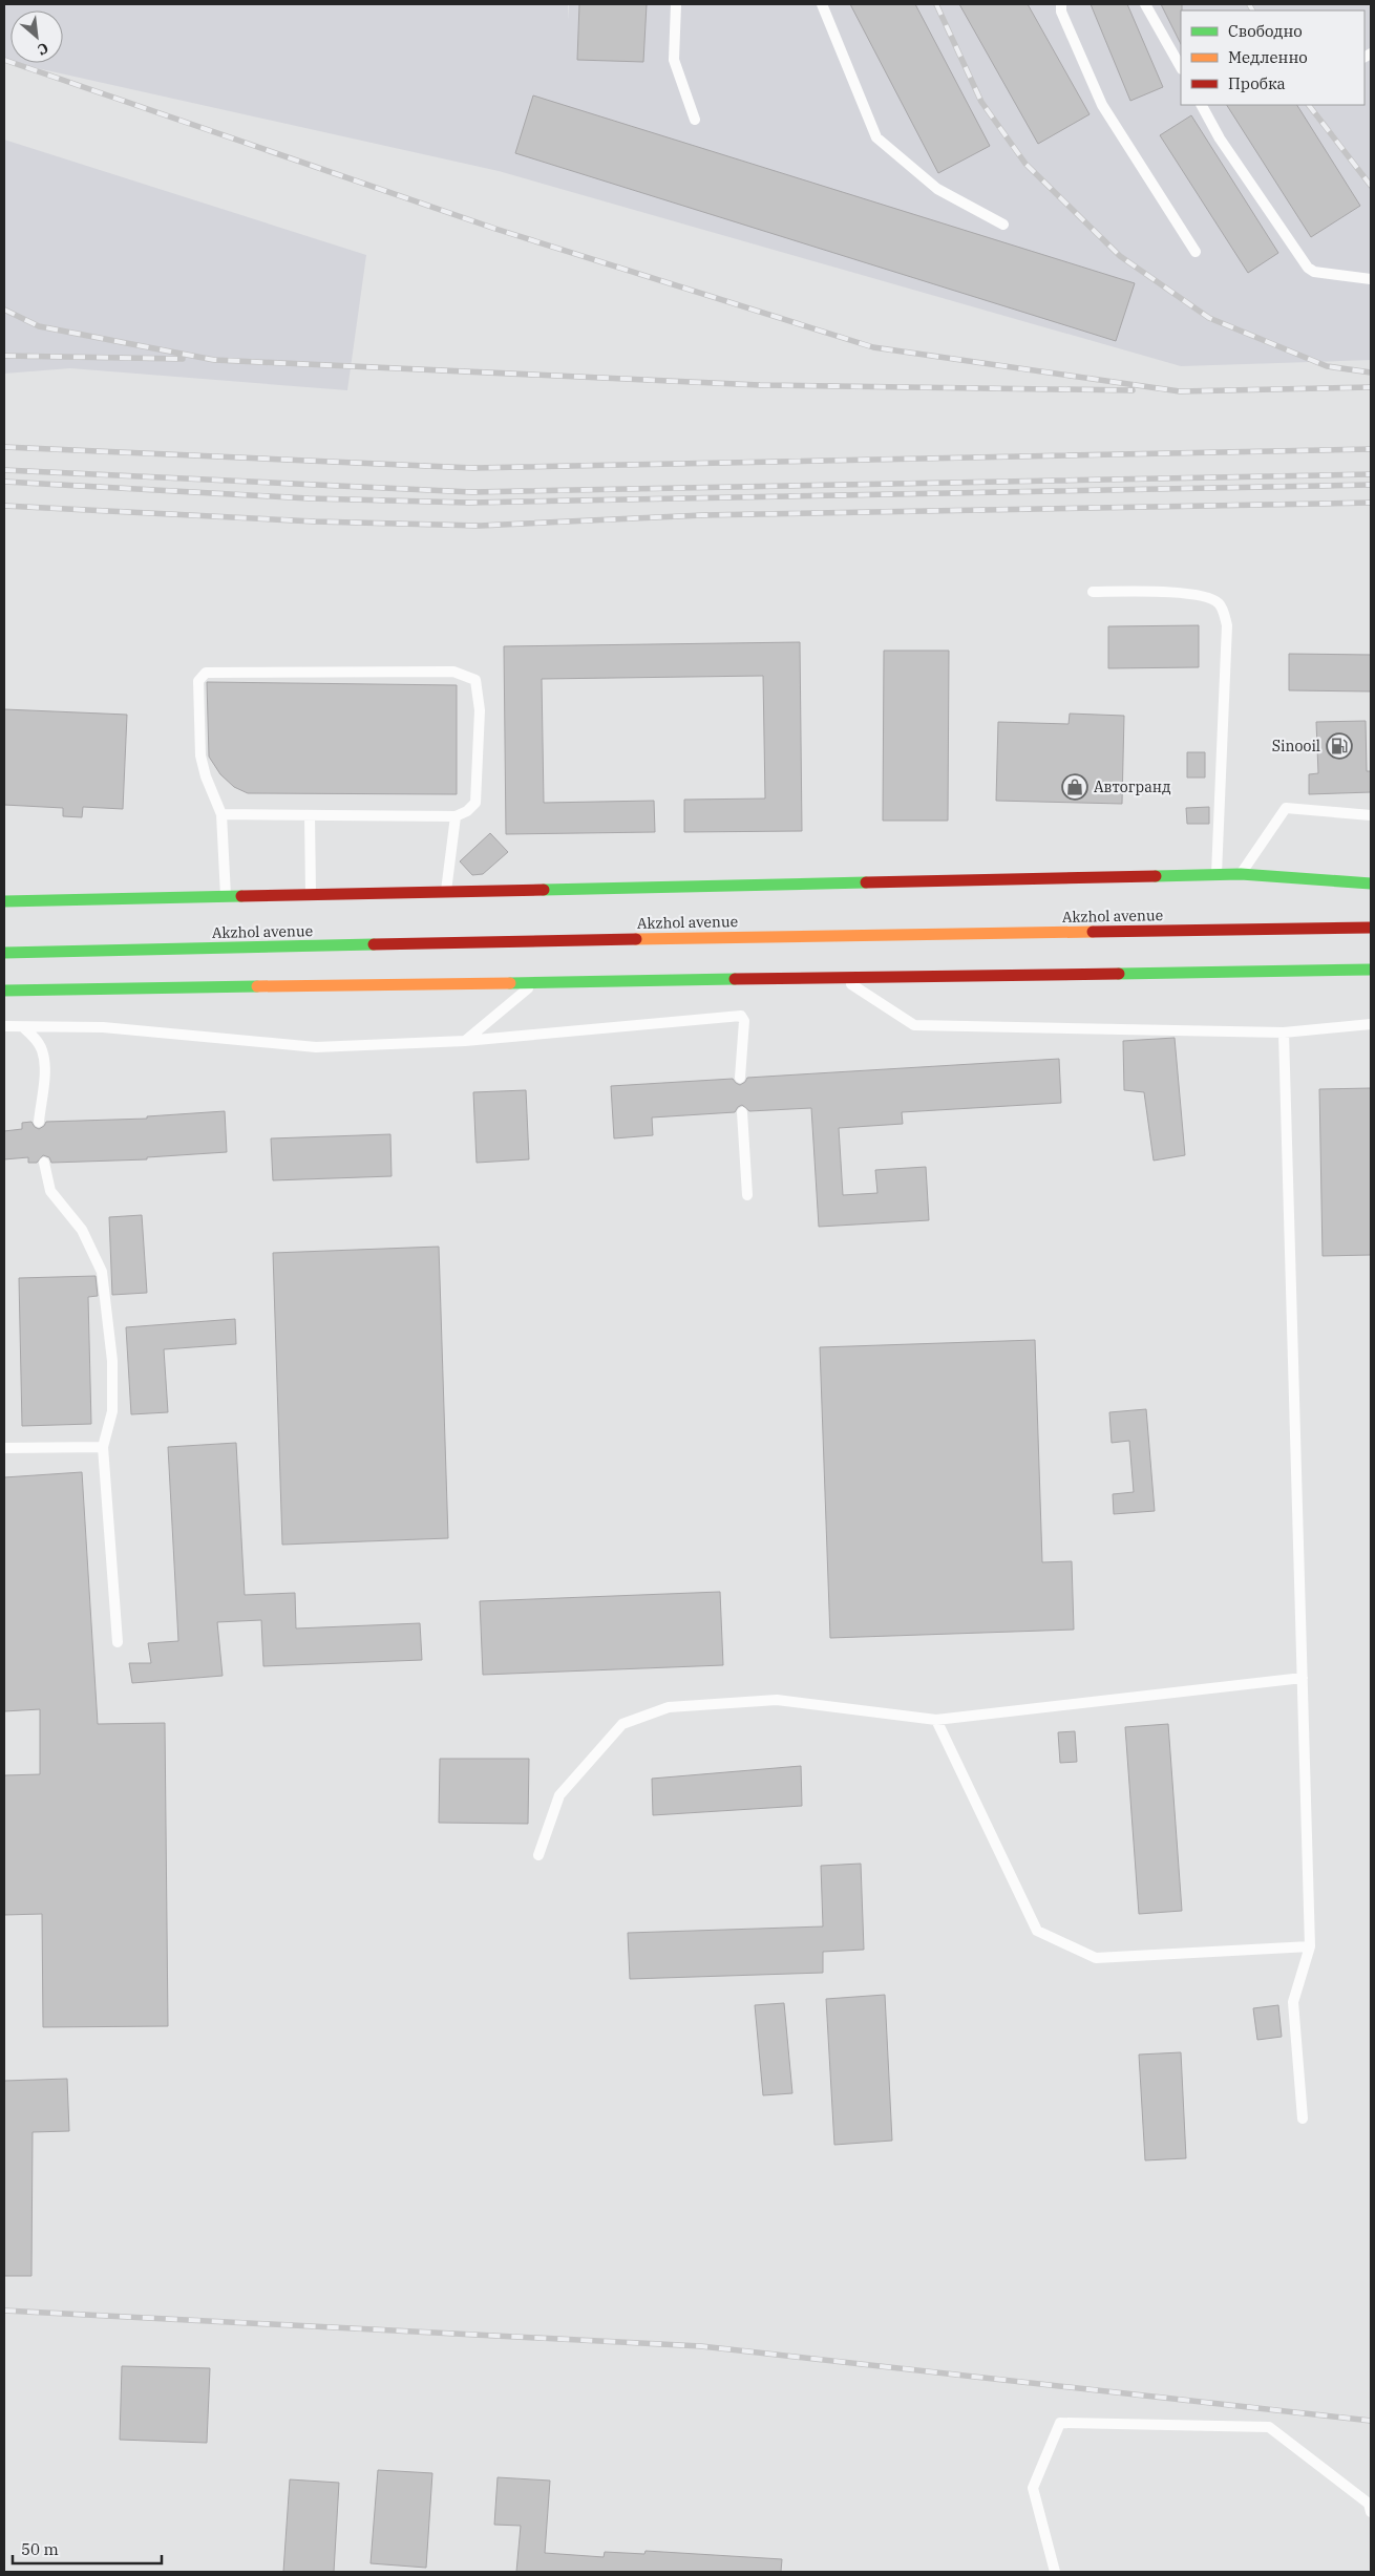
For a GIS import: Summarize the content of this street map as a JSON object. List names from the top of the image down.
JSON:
{
  "streets": {
    "main road": ["Akzhol avenue"]
  },
  "places": {
    "fuel station": ["Sinooil"],
    "shop": ["Автогранд"]
  },
  "legend": ["Свободно", "Медленно", "Пробка"],
  "scale_bar": "50 m",
  "north": "bottom right"
}
